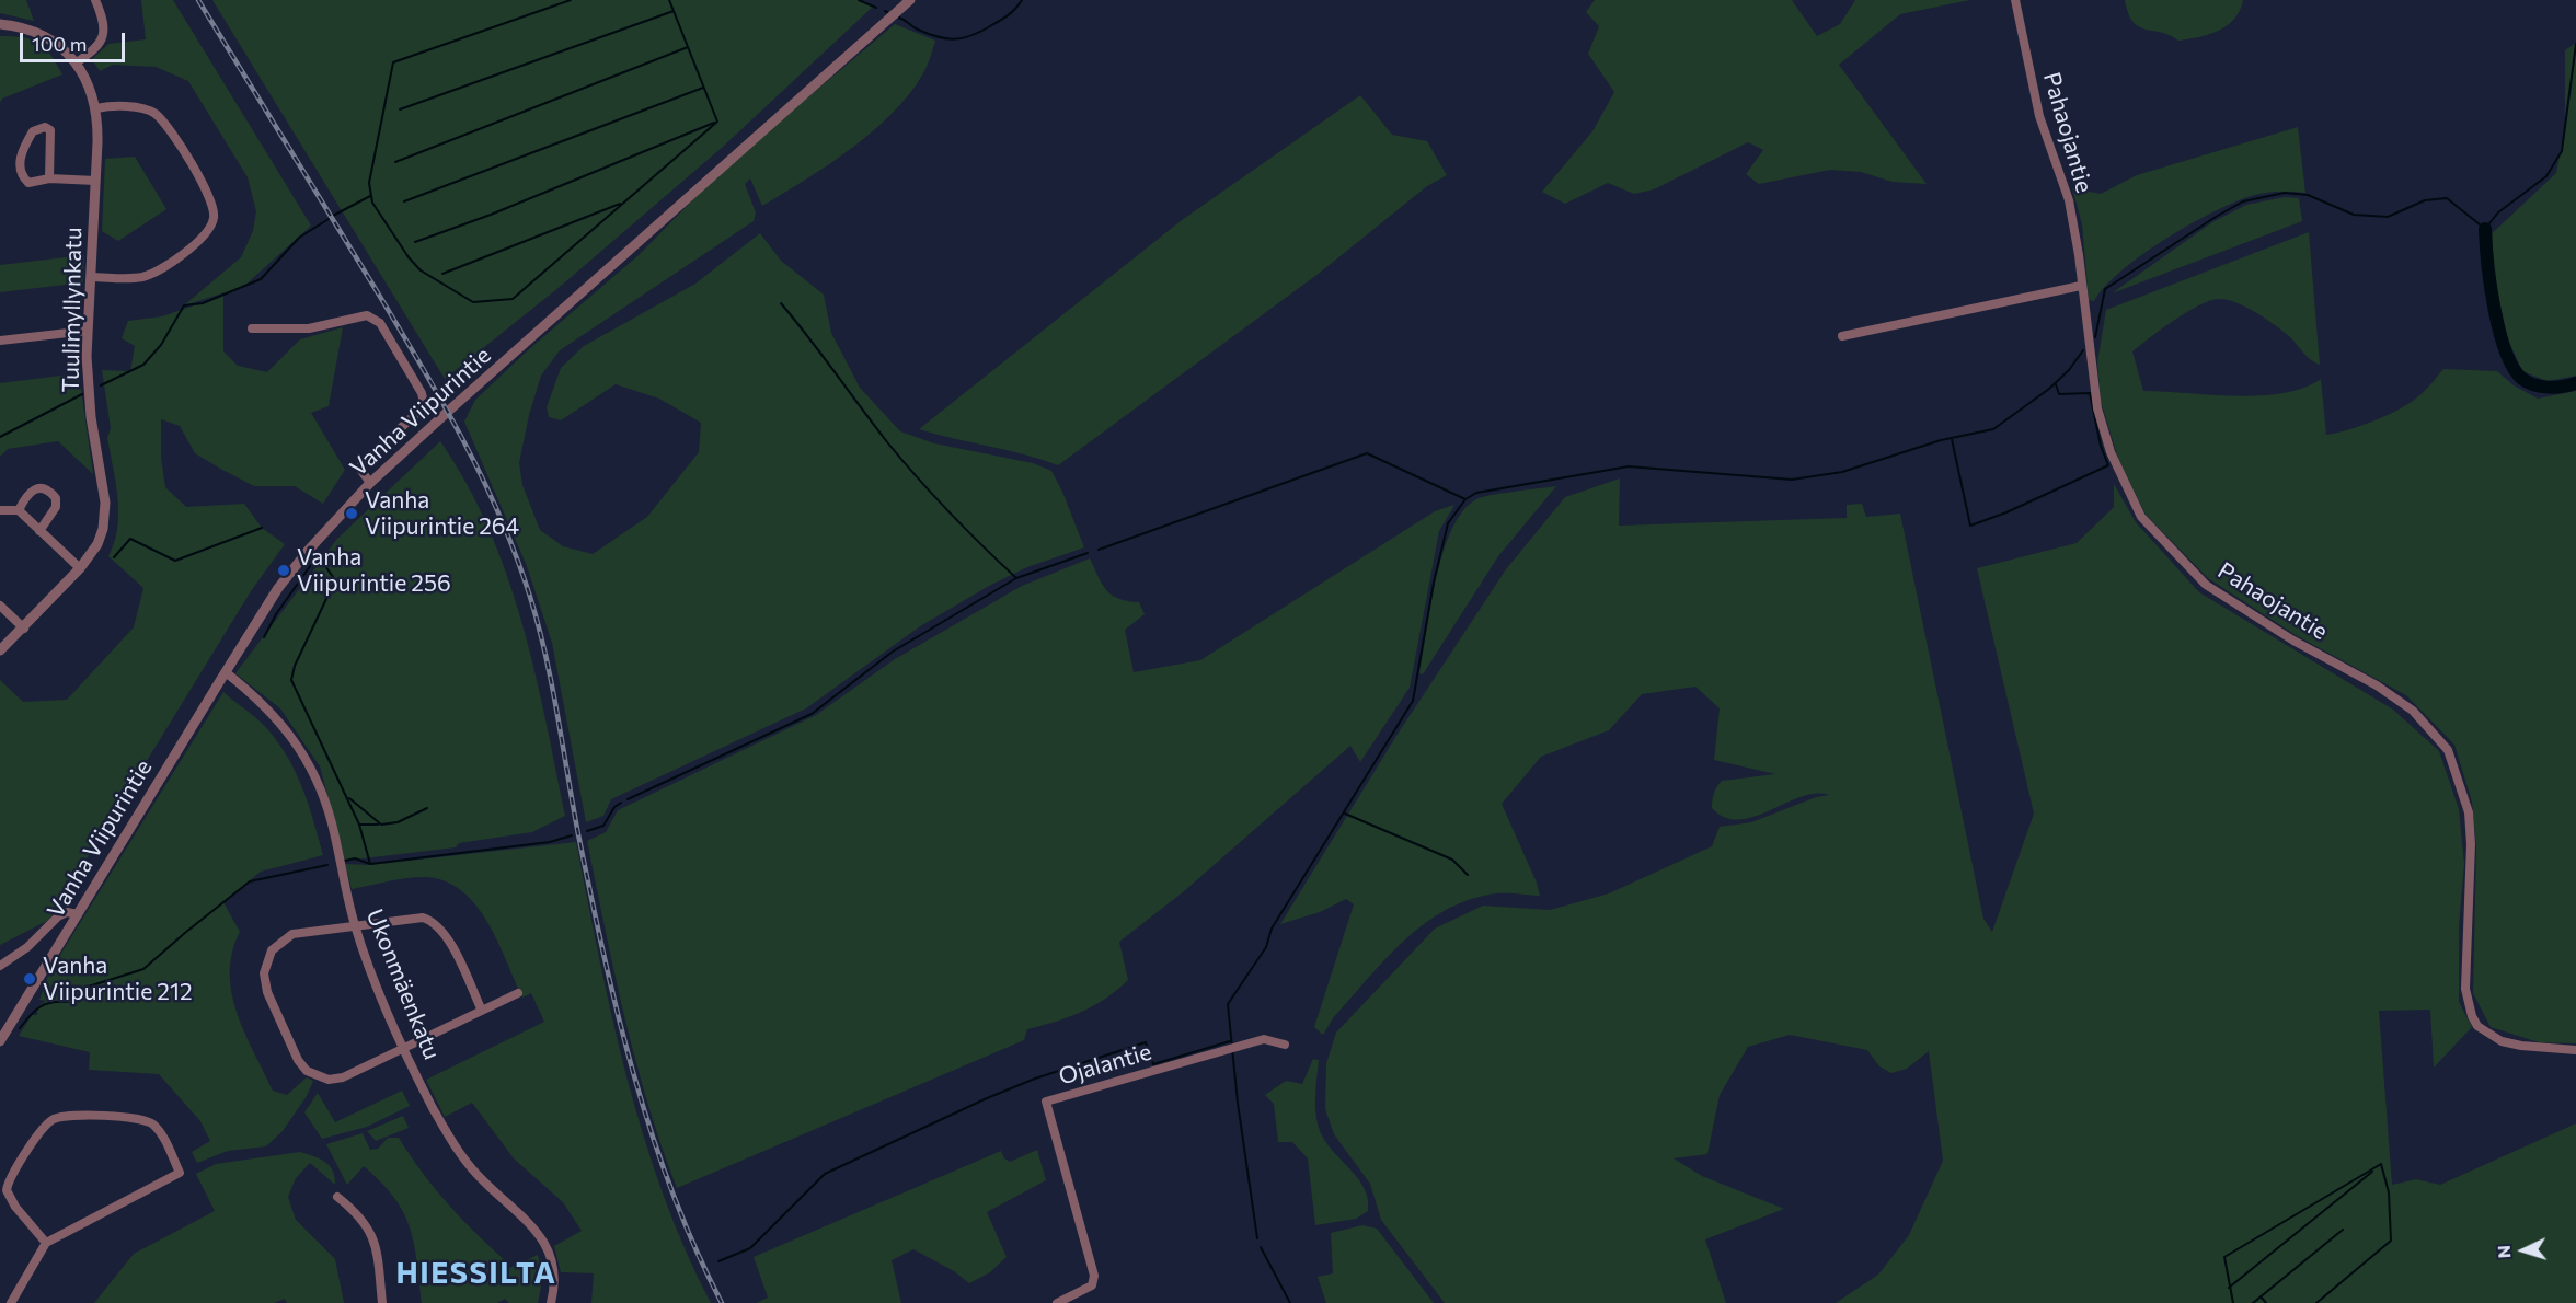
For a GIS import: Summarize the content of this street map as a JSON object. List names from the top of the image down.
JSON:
{
  "streets": {
    "street": [
      "Pahaojantie",
      "Tuulimyllynkatu",
      "Vanha Viipurintie",
      "Ukonmäenkatu",
      "Ojalantie"
    ]
  },
  "crossings": [
    ["Vanha Viipurintie", "Ukonmäenkatu"]
  ],
  "districts": ["HIESSILTA"],
  "places": ["Vanha Viipurintie 264", "Vanha Viipurintie 256", "Vanha Viipurintie 212"],
  "scale_bar": "100 m",
  "north": "left"
}
